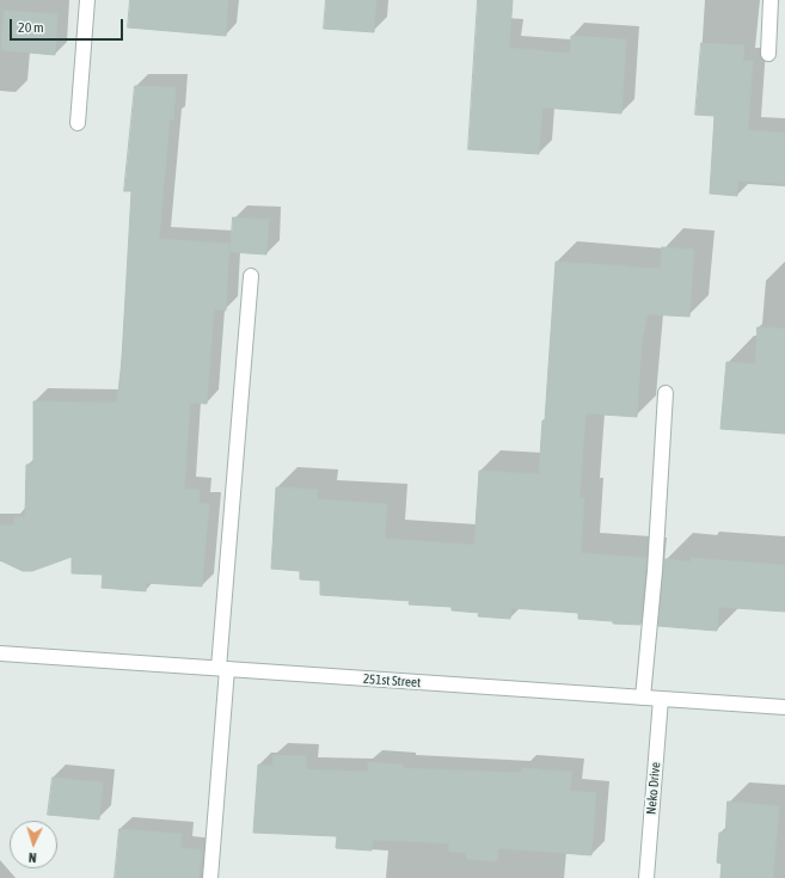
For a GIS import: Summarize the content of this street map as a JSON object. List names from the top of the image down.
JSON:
{
  "streets": {
    "street": ["251st Street", "Neko Drive"]
  },
  "crossings": [
    ["251st Street", "Neko Drive"]
  ],
  "scale_bar": "20 m",
  "north": "bottom"
}
